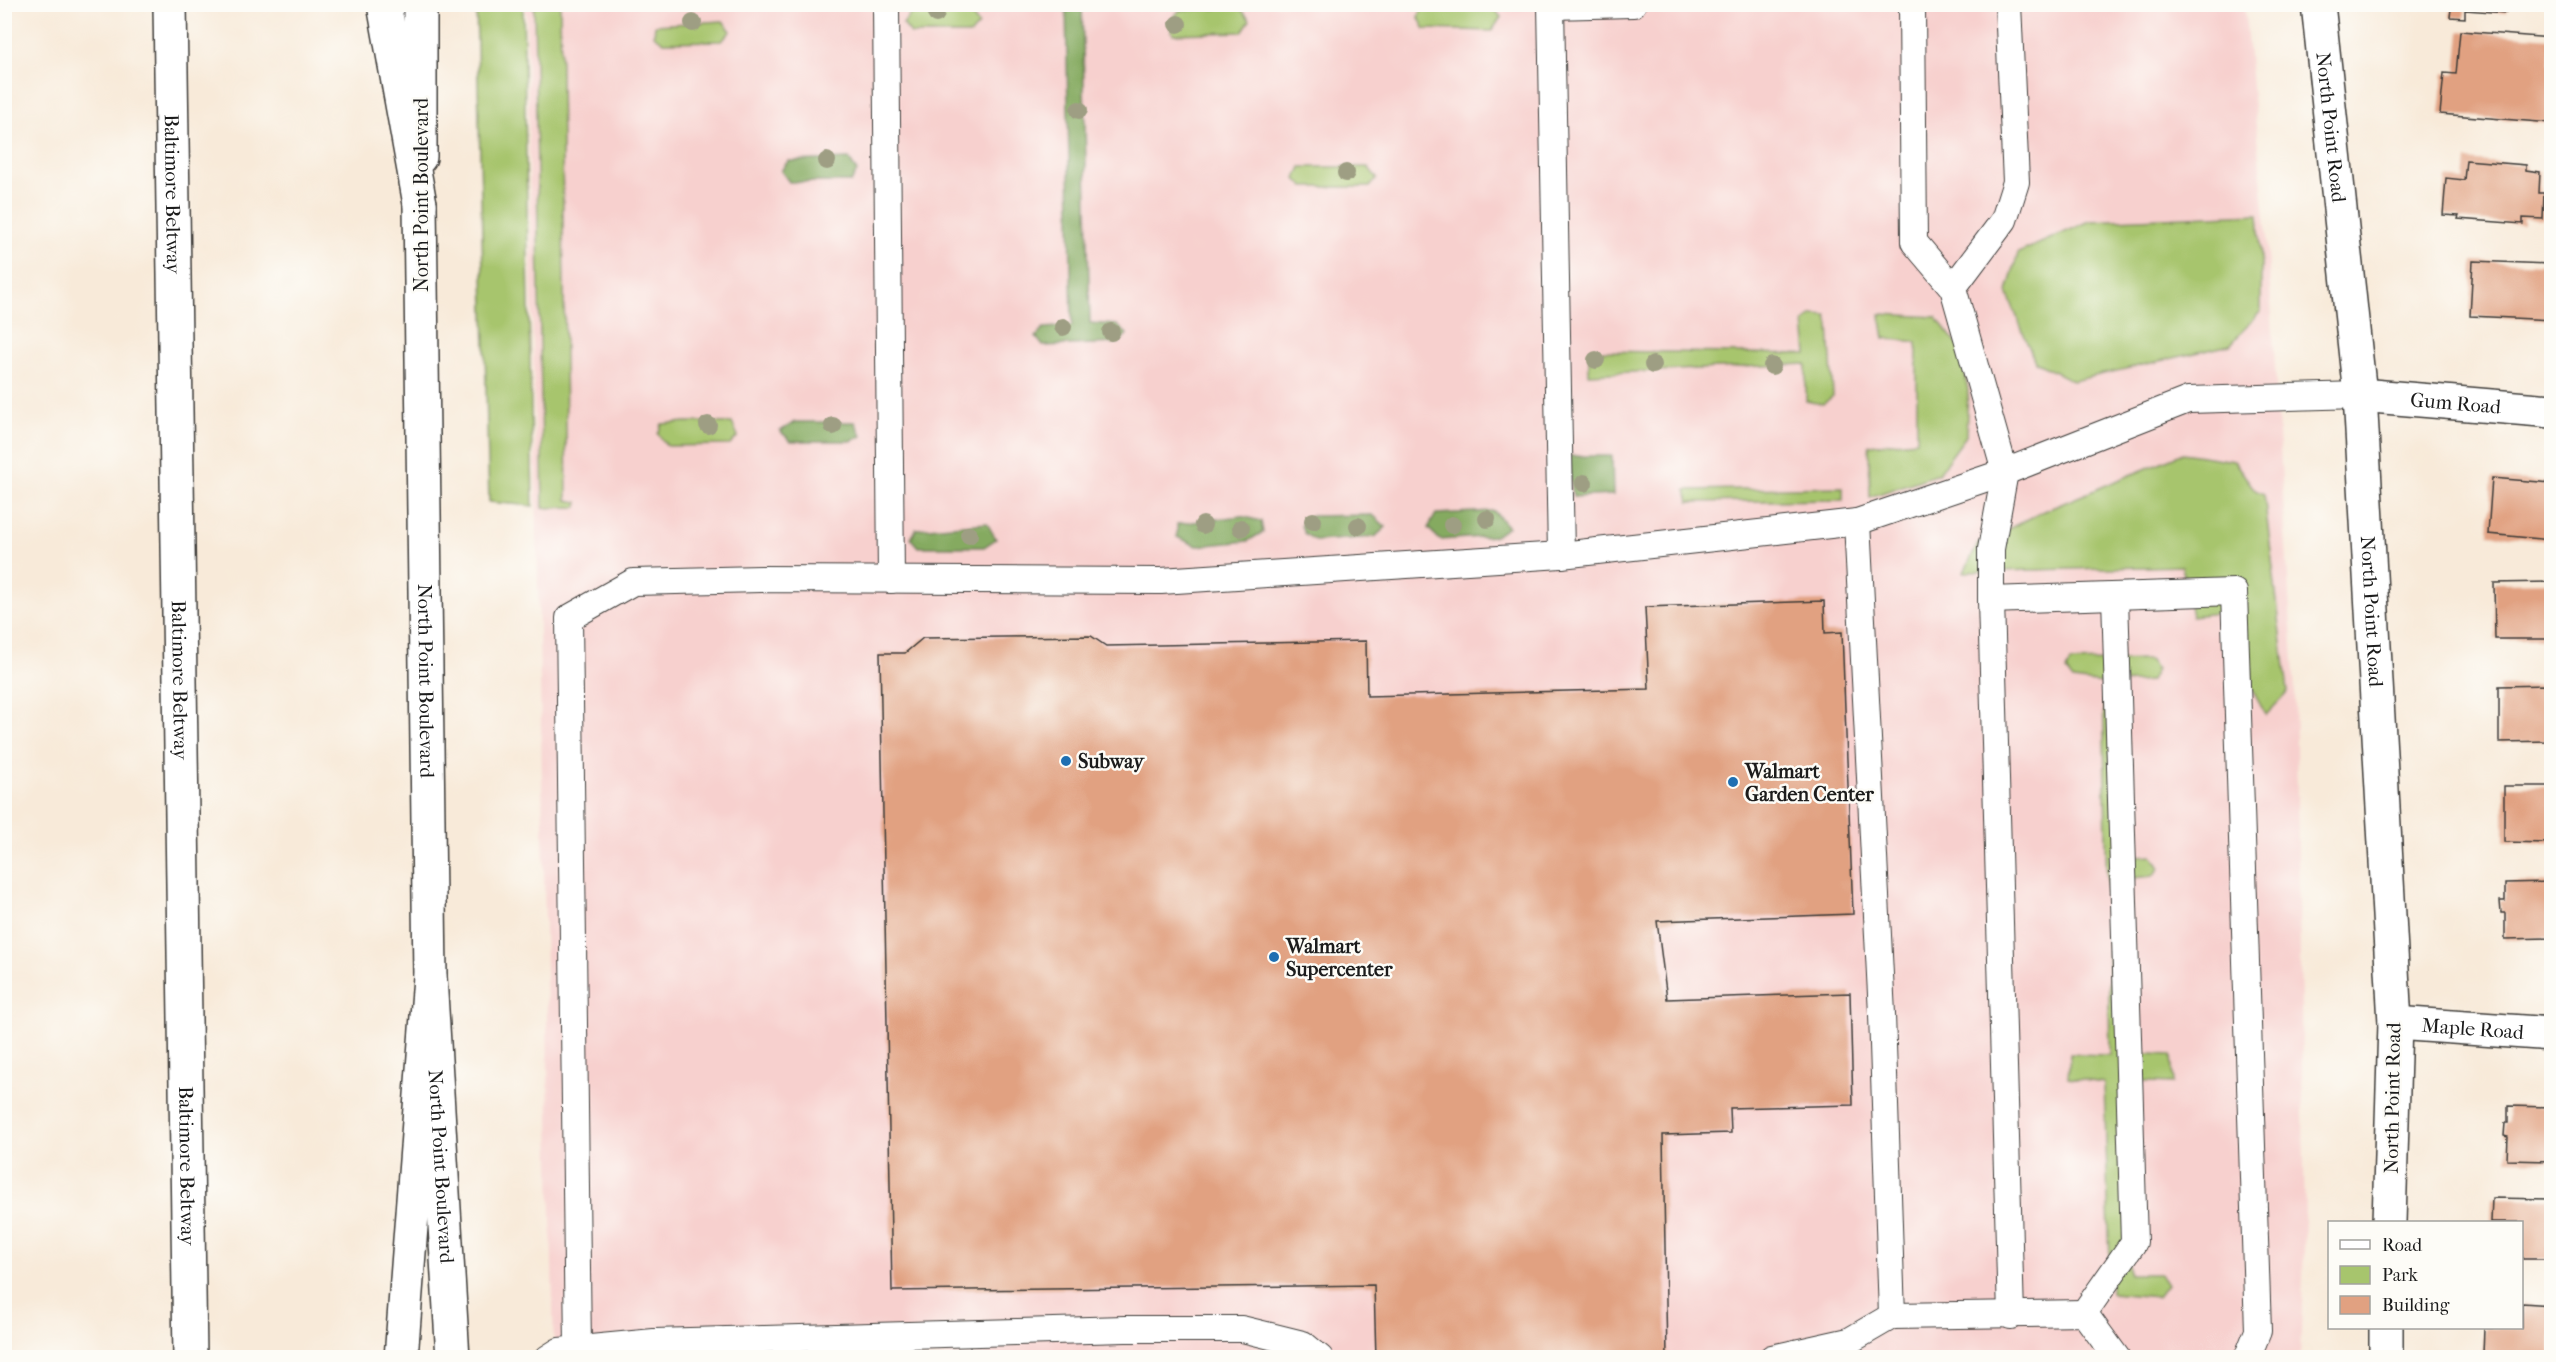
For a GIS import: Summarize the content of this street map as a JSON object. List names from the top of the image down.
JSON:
{
  "streets": {
    "main road": [
      "North Point Road",
      "Baltimore Beltway",
      "North Point Boulevard",
      "Gum Road",
      "Maple Road"
    ]
  },
  "crossings": [
    ["North Point Road", "Gum Road"],
    ["North Point Road", "Maple Road"]
  ],
  "places": ["Subway", "Walmart Garden Center", "Walmart Supercenter"],
  "legend": ["Road", "Park", "Building"]
}
